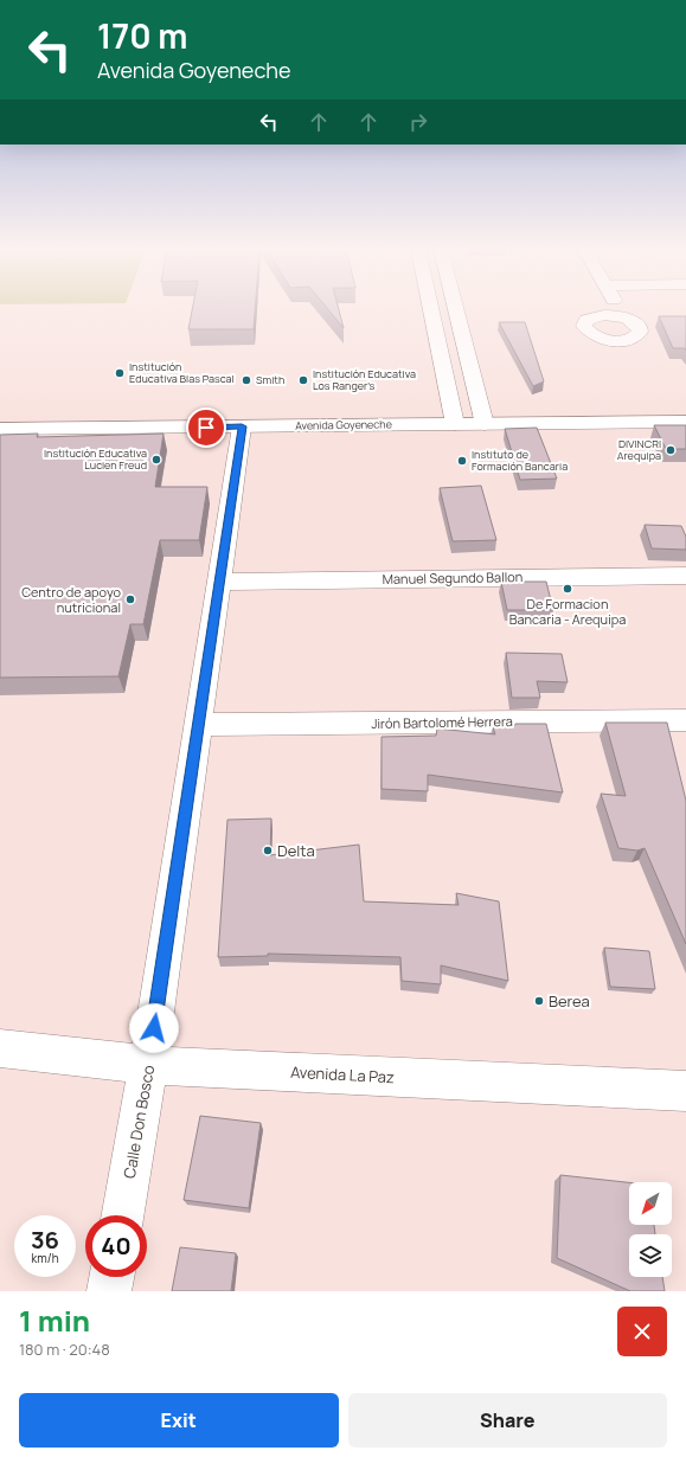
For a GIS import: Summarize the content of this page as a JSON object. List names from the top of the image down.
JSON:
{
  "streets": {
    "street": [
      "Avenida Goyeneche",
      "Manuel Segundo Ballon",
      "Jirón Bartolomé Herrera",
      "Avenida La Paz",
      "Calle Don Bosco"
    ]
  },
  "crossings": [
    ["Avenida Goyeneche", "Calle Don Bosco"],
    ["Manuel Segundo Ballon", "Calle Don Bosco"],
    ["Jirón Bartolomé Herrera", "Calle Don Bosco"],
    ["Avenida La Paz", "Calle Don Bosco"]
  ],
  "places": [
    "Institución Educativa Blas Pascal",
    "Smith",
    "Institución Educativa Los Ranger's",
    "DIVINCRI Arequipa",
    "Institución Educativa Lucien Freud",
    "Instituto de Formación Bancaria",
    "De Formacion Bancaria - Arequipa",
    "Centro de apoyo nutricional",
    "Delta",
    "Berea"
  ],
  "north": "bottom left",
  "page": {
    "turn": ["170 m", "Avenida Goyeneche"],
    "speed": "36 km/h",
    "limit": "40",
    "heading": ["1 min", "180 m · 20:48"],
    "buttons": ["Exit", "Share"]
  }
}
